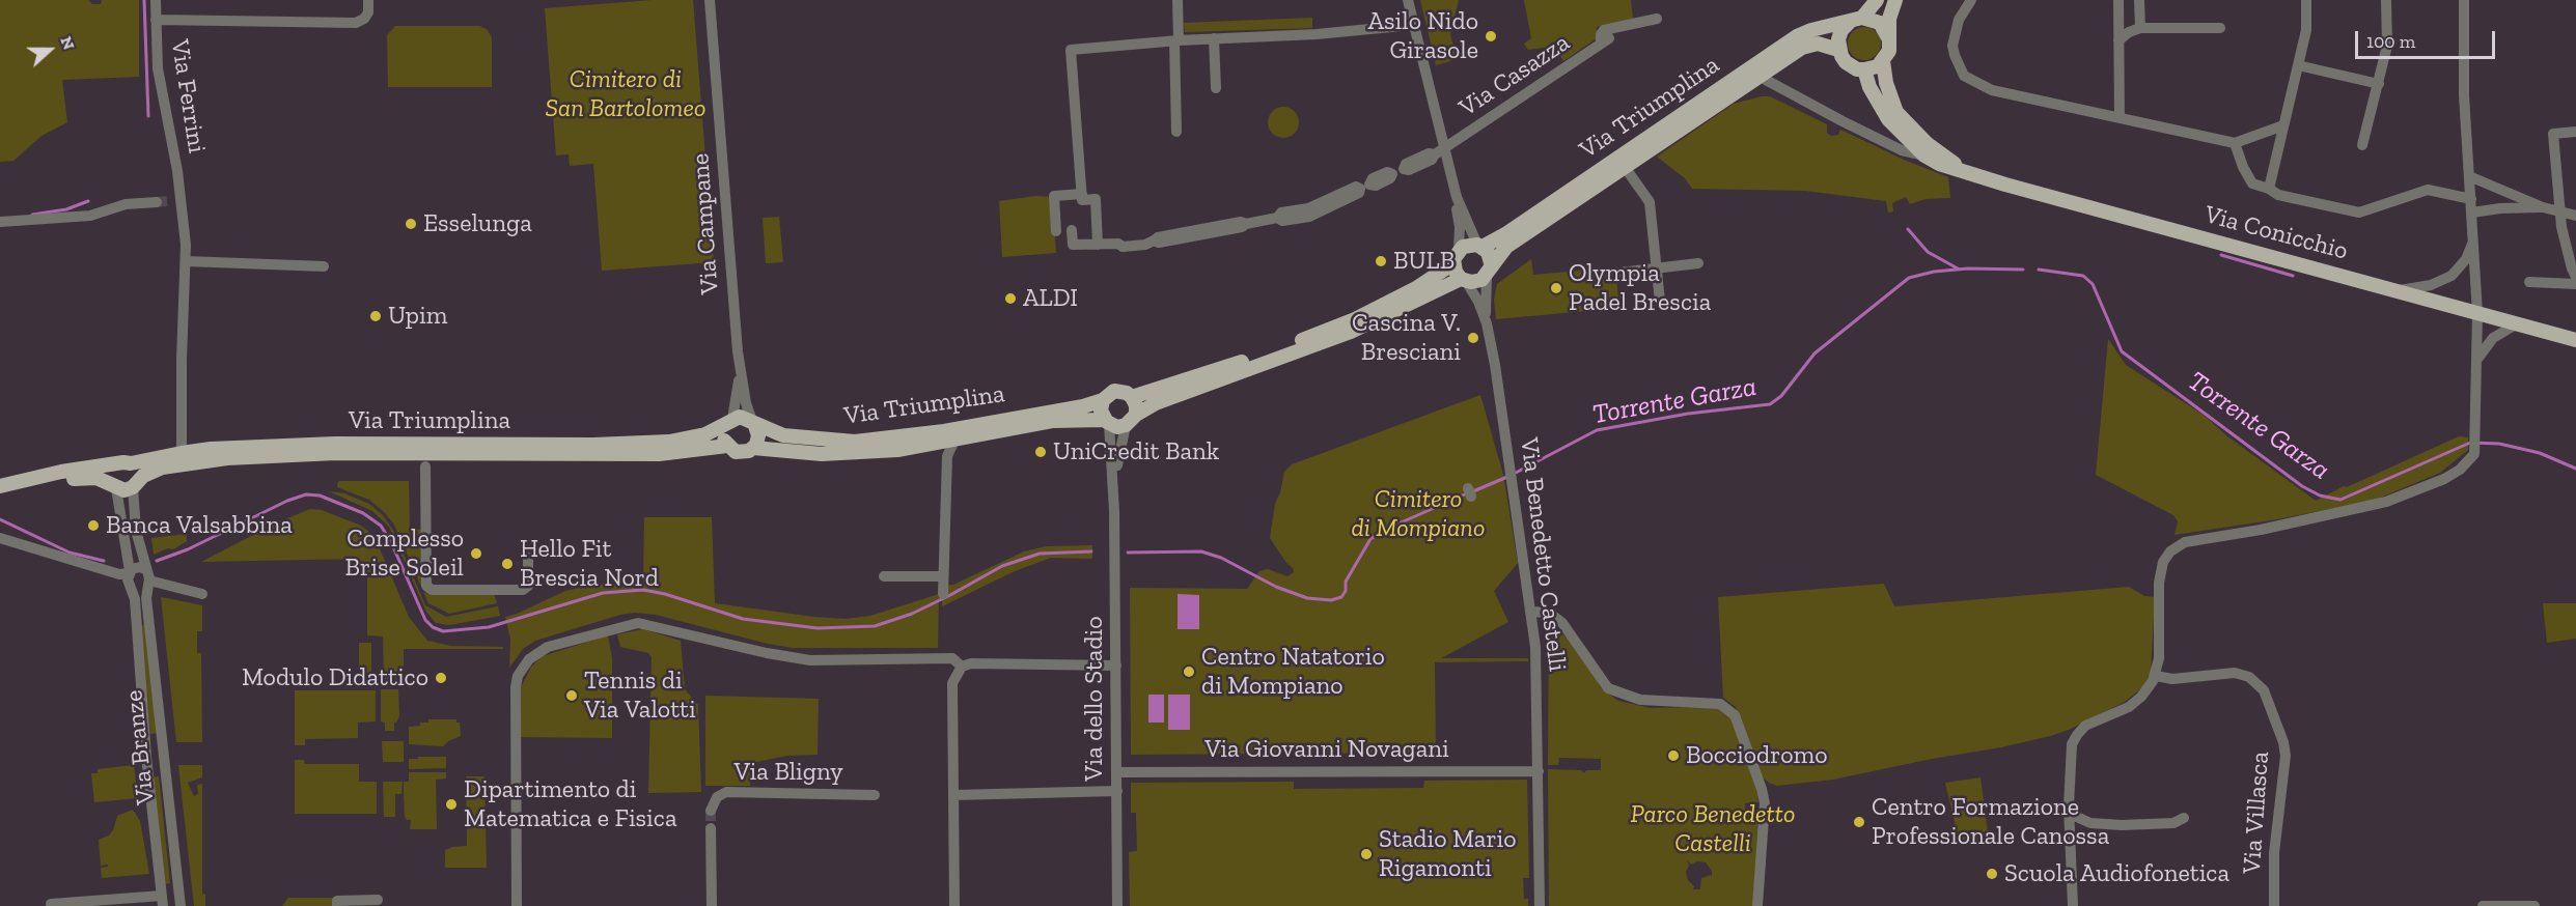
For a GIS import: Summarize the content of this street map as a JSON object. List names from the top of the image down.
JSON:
{
  "streets": {
    "main road": ["Via Triumplina", "Via Conicchio"],
    "street": [
      "Via Casazza",
      "Via Ferrini",
      "Via Campane",
      "Via Benedetto Castelli",
      "Via dello Stadio",
      "Via Branze",
      "Via Giovanni Novagani",
      "Via Bligny",
      "Via Villasca"
    ]
  },
  "crossings": [
    ["Via Casazza", "Via Triumplina"],
    ["Via Casazza", "Via Benedetto Castelli"],
    ["Via Ferrini", "Via Triumplina"],
    ["Via Triumplina", "Via Campane"],
    ["Via Triumplina", "Via Conicchio"],
    ["Via Triumplina", "Via Benedetto Castelli"],
    ["Via Triumplina", "Via dello Stadio"],
    ["Via Triumplina", "Via Branze"],
    ["Via Benedetto Castelli", "Via Giovanni Novagani"],
    ["Via dello Stadio", "Via Giovanni Novagani"]
  ],
  "water": ["Torrente Garza"],
  "parks": ["Cimitero di San Bartolomeo", "Cimitero di Mompiano", "Parco Benedetto Castelli"],
  "places": [
    "Asilo Nido Girasole",
    "Esselunga",
    "BULB",
    "Olympia Padel Brescia",
    "ALDI",
    "Upim",
    "Cascina V. Bresciani",
    "UniCredit Bank",
    "Banca Valsabbina",
    "Complesso Brise Soleil",
    "Hello Fit Brescia Nord",
    "Centro Natatorio di Mompiano",
    "Modulo Didattico",
    "Tennis di Via Valotti",
    "Bocciodromo",
    "Dipartimento di Matematica e Fisica",
    "Centro Formazione Professionale Canossa",
    "Stadio Mario Rigamonti",
    "Scuola Audiofonetica"
  ],
  "scale_bar": "100 m",
  "north": "right"
}
